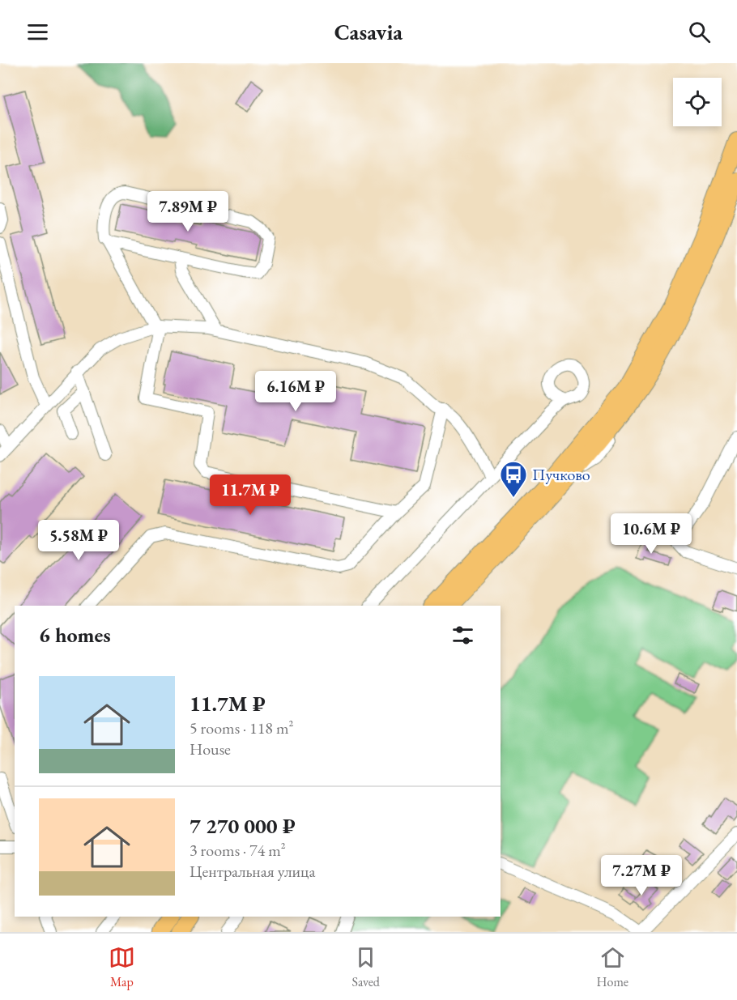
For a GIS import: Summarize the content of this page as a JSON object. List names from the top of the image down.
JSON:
{
  "places": {
    "bus stop": ["Пучково"]
  },
  "page": {
    "header": "Casavia",
    "price": [
      "7.89M ₽",
      "6.16M ₽",
      "11.7M ₽",
      "10.6M ₽",
      "5.58M ₽",
      "7.27M ₽"
    ],
    "heading": "6 homes",
    "list": [
      {
        "name": "11.7M ₽",
        "note": "5 rooms · 118 m² · House"
      },
      {
        "name": "7 270 000 ₽",
        "note": "3 rooms · 74 m² · Центральная улица"
      }
    ],
    "tabs": ["Map", "Saved", "Home"]
  }
}
